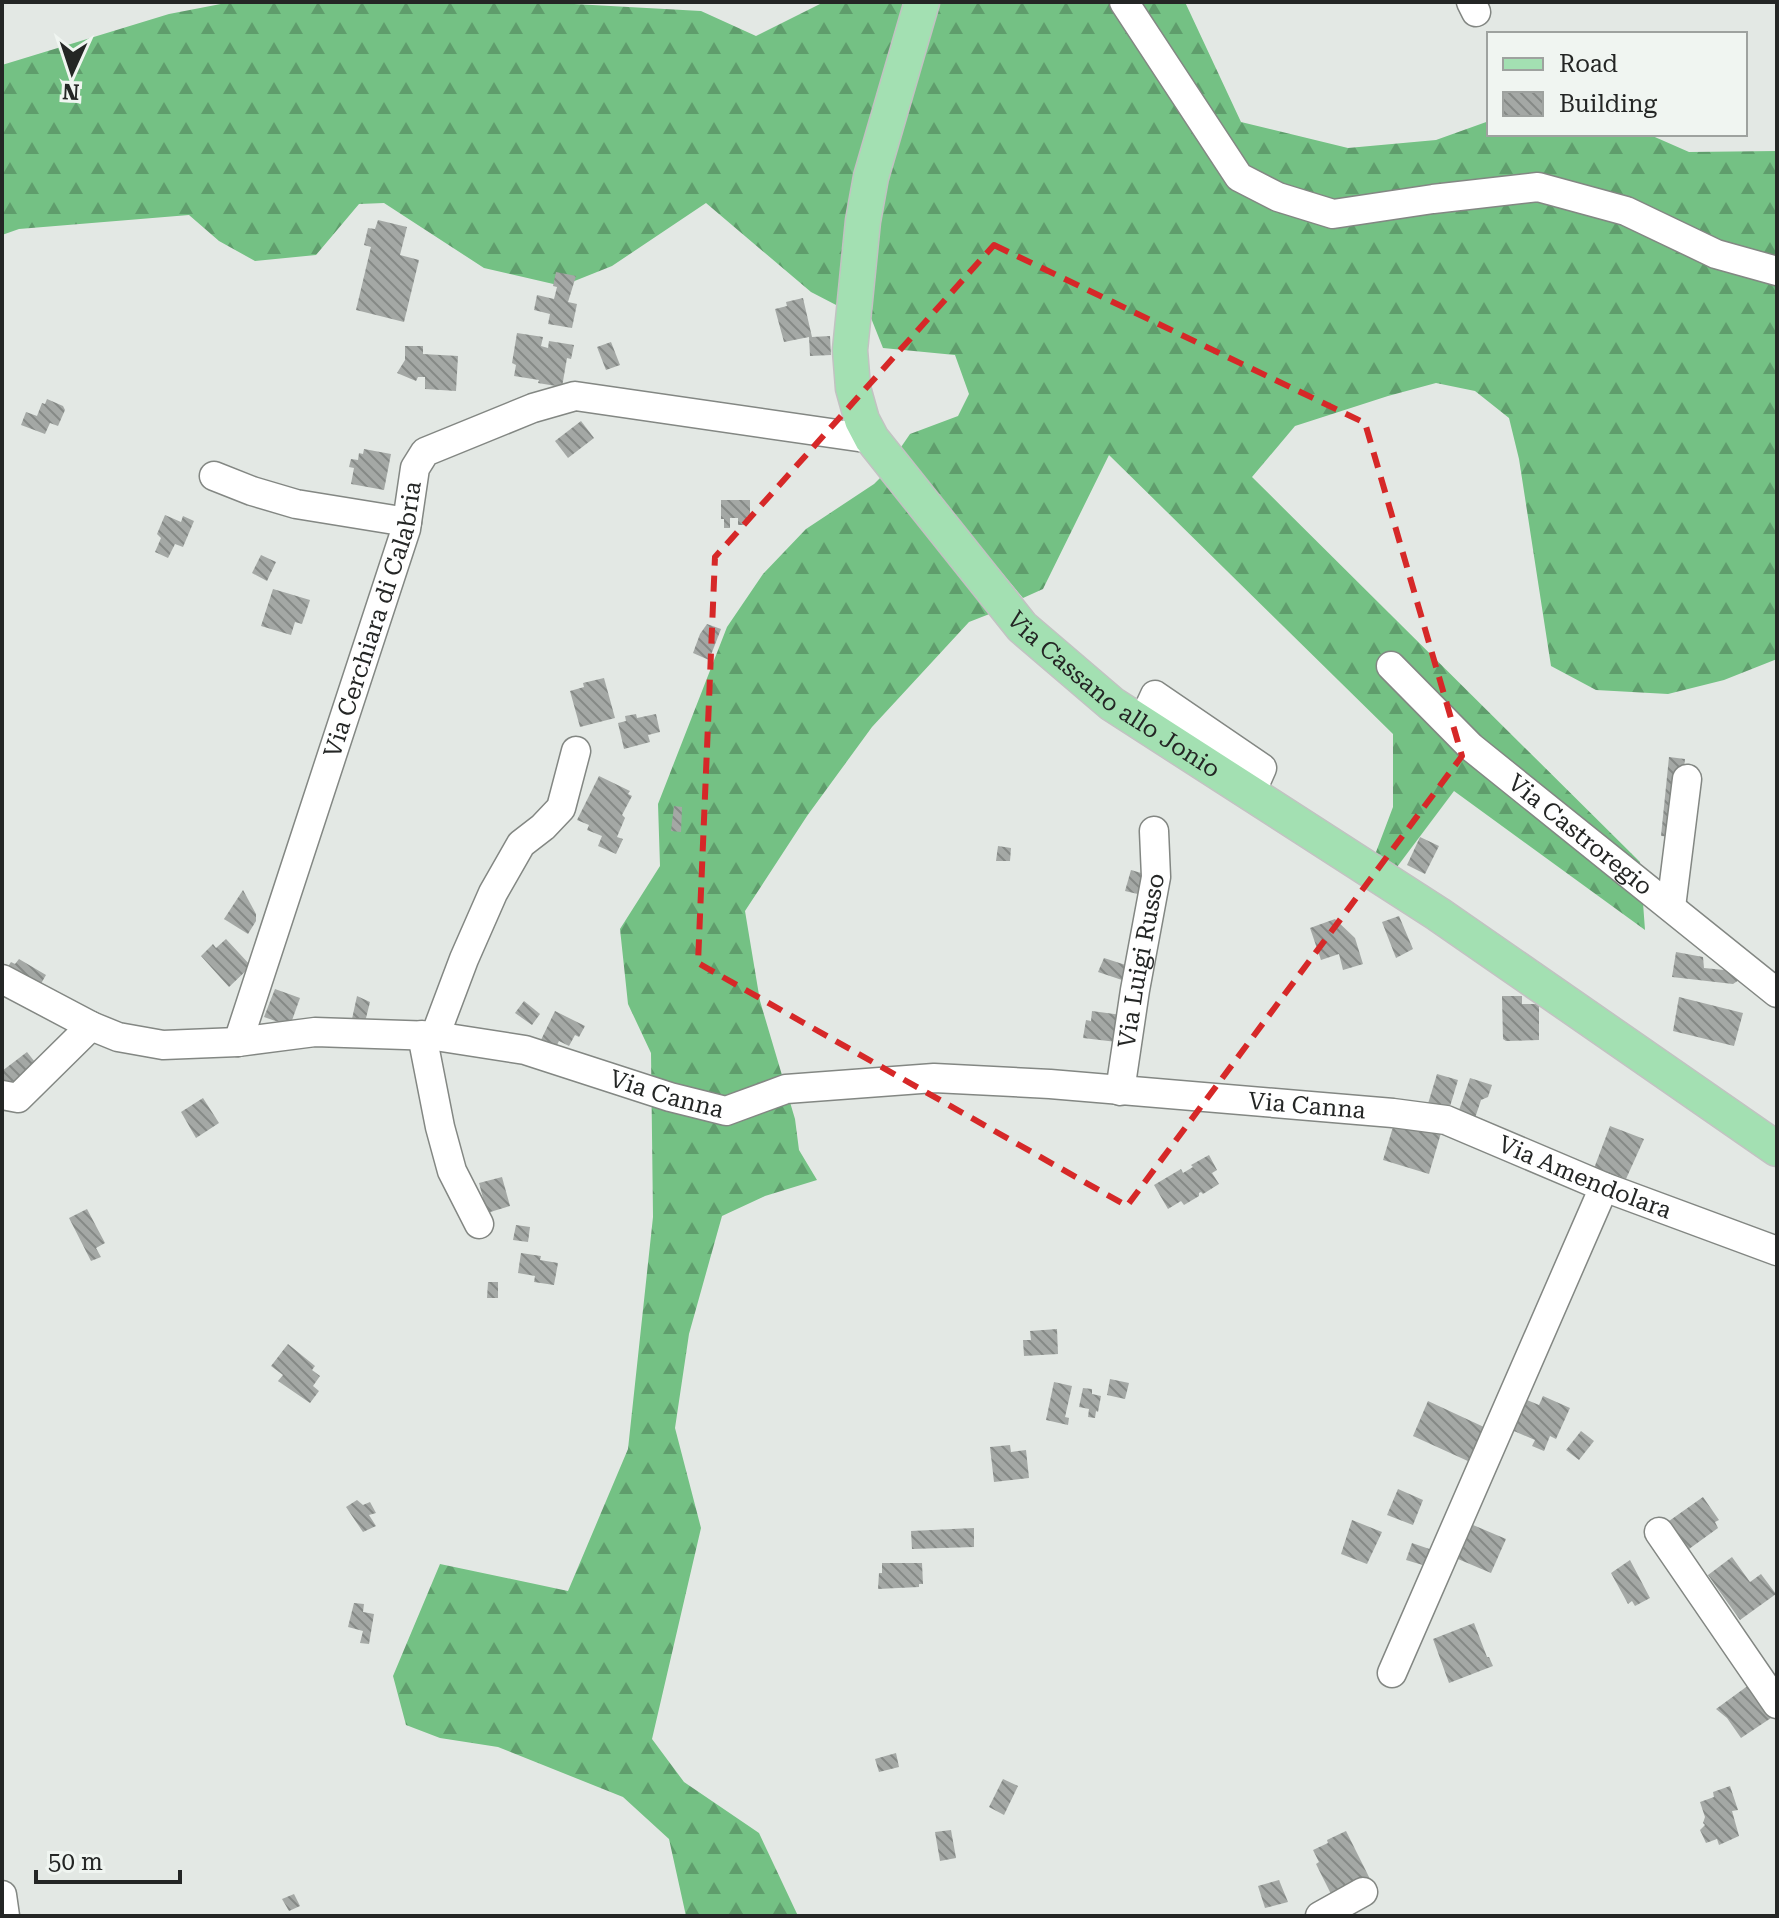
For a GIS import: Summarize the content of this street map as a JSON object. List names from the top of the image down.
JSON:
{
  "streets": {
    "main road": ["Via Cassano allo Jonio"],
    "street": [
      "Via Cerchiara di Calabria",
      "Via Castroregio",
      "Via Luigi Russo",
      "Via Canna",
      "Via Amendolara"
    ]
  },
  "crossings": [
    ["Via Cerchiara di Calabria", "Via Cassano allo Jonio"],
    ["Via Cerchiara di Calabria", "Via Canna"],
    ["Via Luigi Russo", "Via Canna"],
    ["Via Canna", "Via Amendolara"]
  ],
  "legend": ["Road", "Building"],
  "scale_bar": "50 m",
  "north": "bottom"
}
